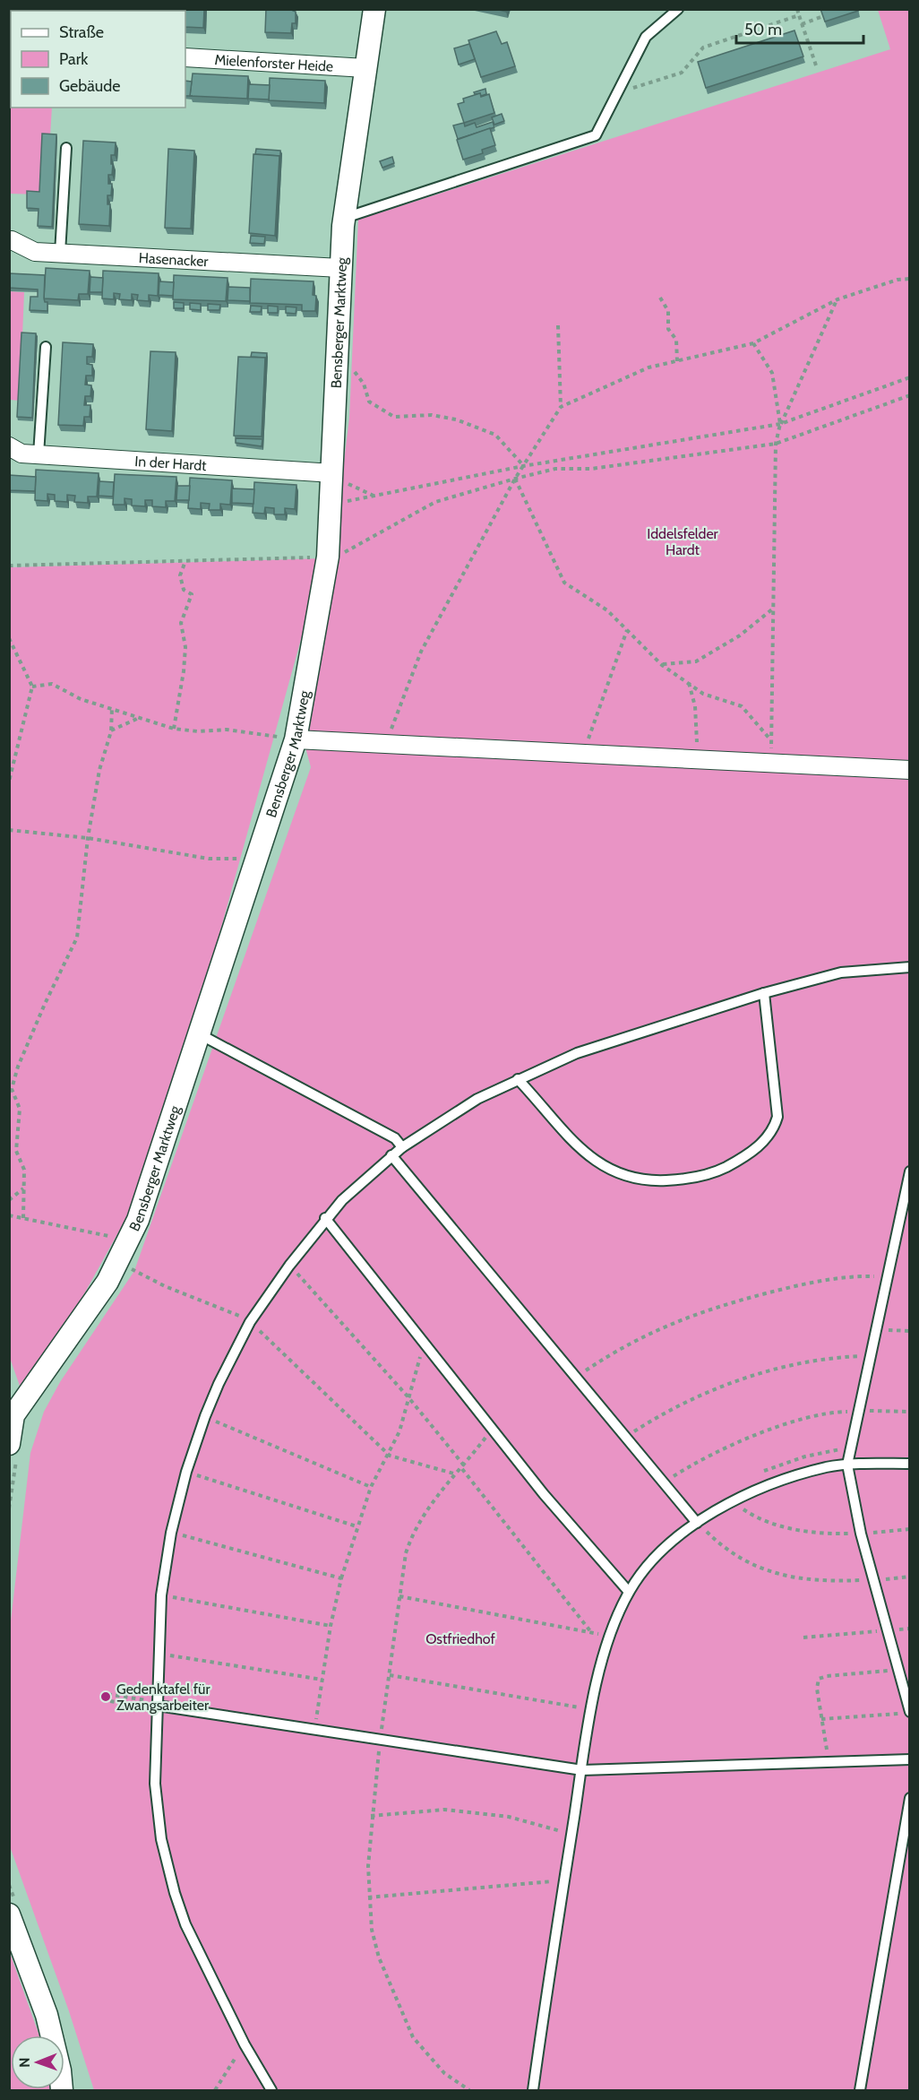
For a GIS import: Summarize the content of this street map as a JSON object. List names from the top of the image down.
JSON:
{
  "streets": {
    "street": [
      "Mielenforster Heide",
      "Hasenacker",
      "Bensberger Marktweg",
      "In der Hardt"
    ]
  },
  "crossings": [
    ["Mielenforster Heide", "Bensberger Marktweg"],
    ["Hasenacker", "Bensberger Marktweg"],
    ["Bensberger Marktweg", "In der Hardt"]
  ],
  "parks": ["Iddelsfelder Hardt", "Ostfriedhof"],
  "places": ["Gedenktafel für Zwangsarbeiter"],
  "legend": ["Straße", "Park", "Gebäude"],
  "scale_bar": "50 m",
  "north": "left"
}
